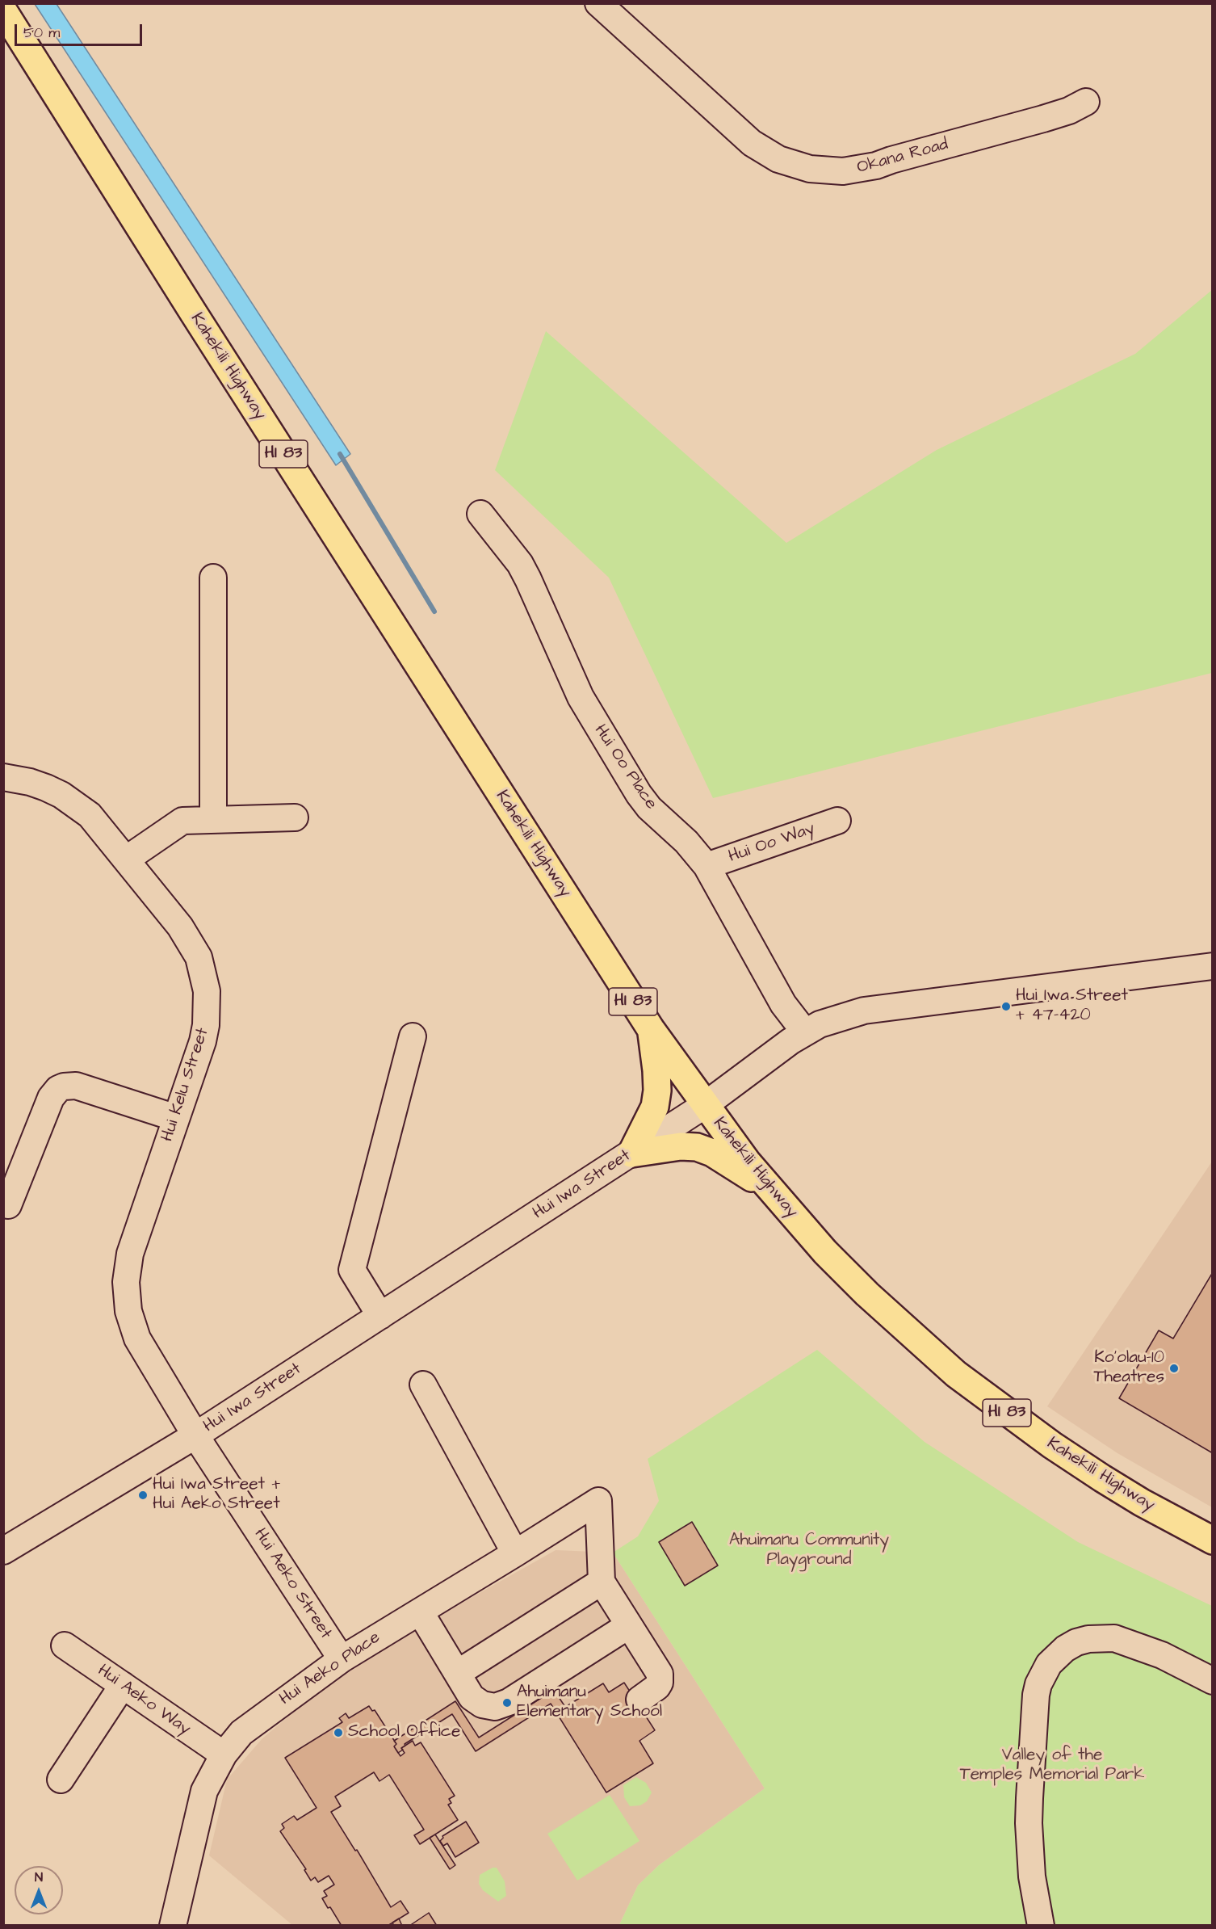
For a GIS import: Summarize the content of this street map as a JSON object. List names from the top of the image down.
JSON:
{
  "streets": {
    "main road": ["Kahekili Highway", "HI 83"],
    "street": [
      "Okana Road",
      "Hui Oo Place",
      "Hui Oo Way",
      "Hui Kelu Street",
      "Hui Iwa Street",
      "Hui Aeko Street",
      "Hui Aeko Place",
      "Hui Aeko Way"
    ]
  },
  "crossings": [
    ["Kahekili Highway", "Hui Iwa Street"],
    ["Hui Oo Place", "Hui Oo Way"],
    ["Hui Oo Place", "Hui Iwa Street"],
    ["Hui Kelu Street", "Hui Iwa Street"],
    ["Hui Kelu Street", "Hui Aeko Street"],
    ["Hui Iwa Street", "Hui Aeko Street"],
    ["Hui Aeko Street", "Hui Aeko Place"],
    ["Hui Aeko Place", "Hui Aeko Way"]
  ],
  "parks": ["Ahuimanu Community Playground", "Valley of the Temples Memorial Park"],
  "places": [
    "Hui Iwa Street + 47-420",
    "Ko'olau-10 Theatres",
    "Hui Iwa Street + Hui Aeko Street",
    "Ahuimanu Elementary School",
    "School Office"
  ],
  "scale_bar": "50 m",
  "north": "top"
}
